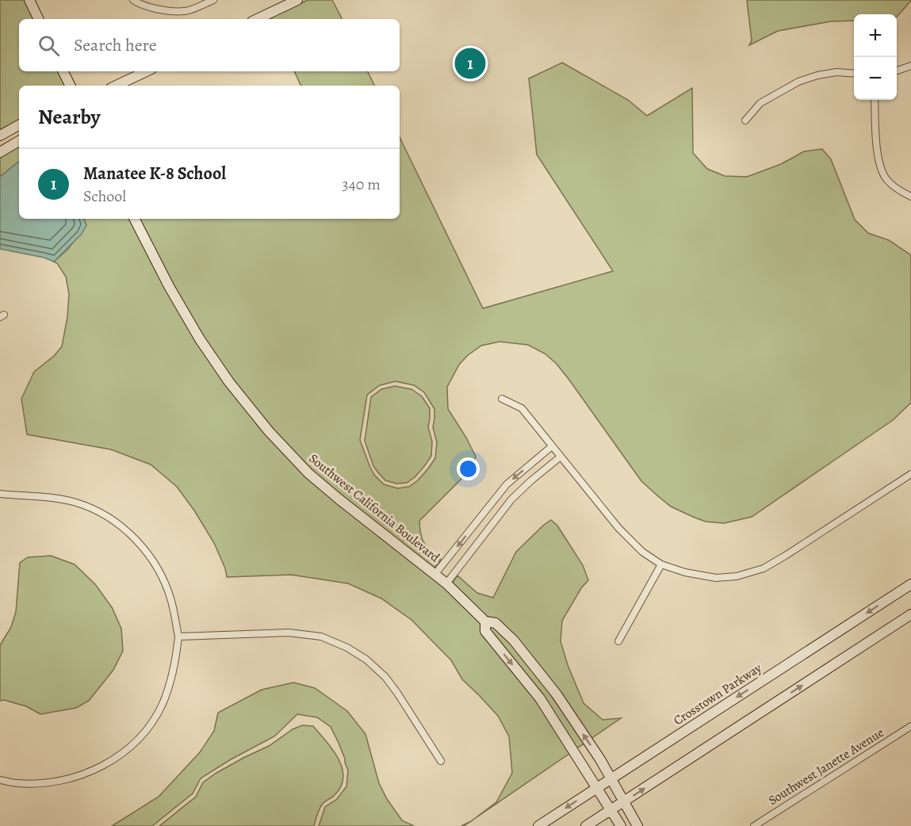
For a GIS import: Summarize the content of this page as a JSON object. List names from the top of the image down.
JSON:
{
  "streets": {
    "street": ["Southwest California Boulevard", "Crosstown Parkway", "Southwest Janette Avenue"]
  },
  "crossings": [
    ["Southwest California Boulevard", "Crosstown Parkway"]
  ],
  "page": {
    "map_buttons": ["+", "−"],
    "search": "Search here",
    "pins": "1",
    "heading": "Nearby",
    "list": [
      {
        "mark": "1",
        "name": "Manatee K-8 School",
        "note": "School",
        "value": "340 m"
      }
    ]
  }
}
